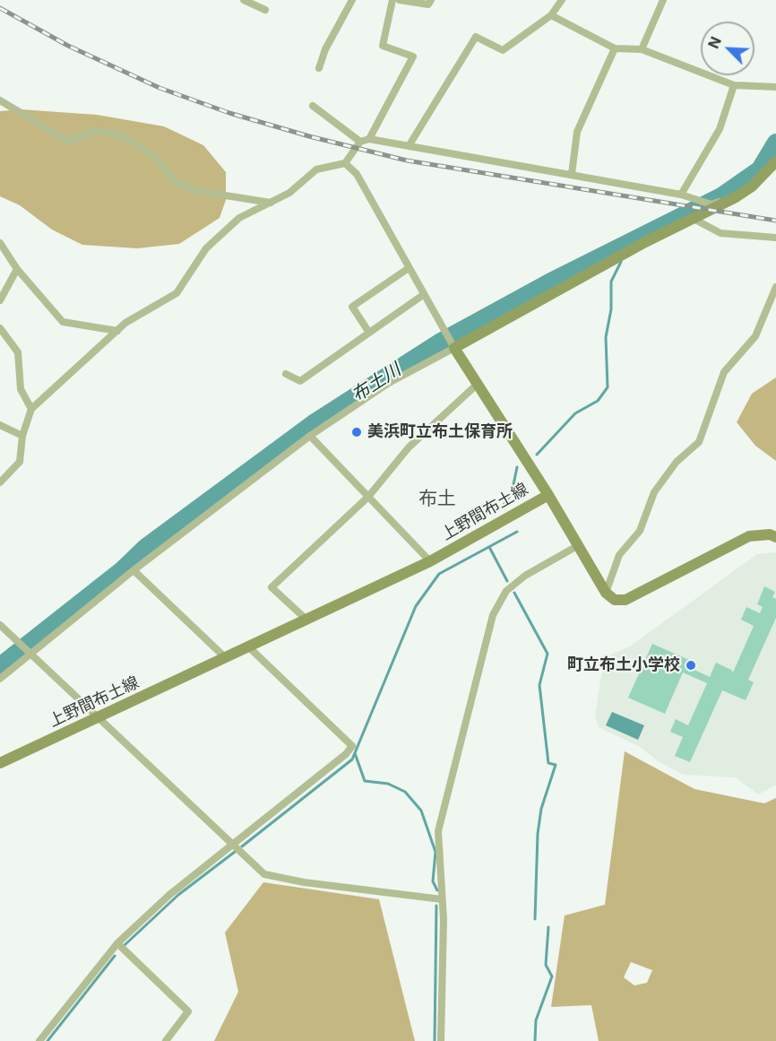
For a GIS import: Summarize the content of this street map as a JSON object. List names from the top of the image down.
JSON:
{
  "streets": {
    "main road": ["上野間布土線"]
  },
  "districts": ["布土"],
  "water": ["布土川"],
  "places": ["美浜町立布土保育所", "町立布土小学校"],
  "north": "top left"
}
